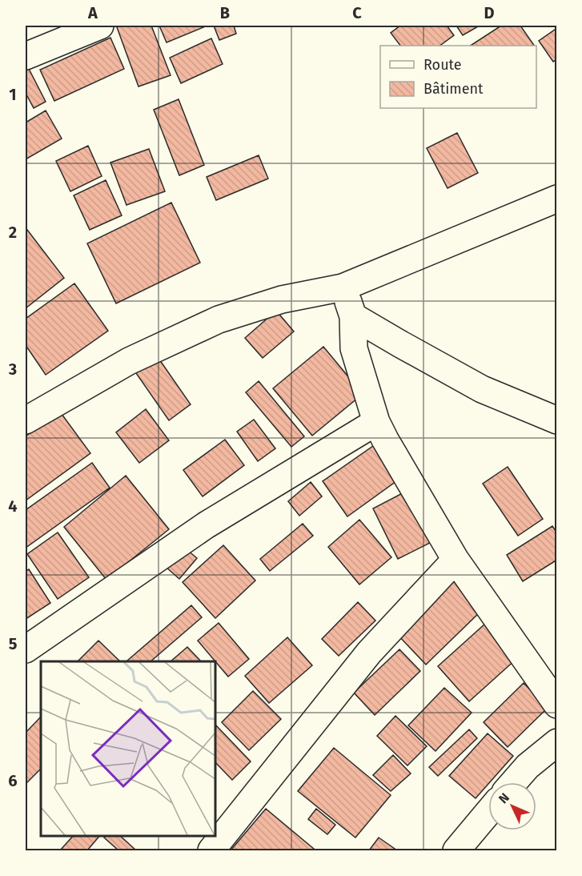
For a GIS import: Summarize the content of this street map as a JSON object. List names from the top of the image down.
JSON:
{
  "legend": ["Route", "Bâtiment"],
  "north": "top left",
  "grid": {
    "columns": [
      "A",
      "B",
      "C",
      "D"
    ],
    "rows": [
      "1",
      "2",
      "3",
      "4",
      "5",
      "6"
    ]
  }
}
